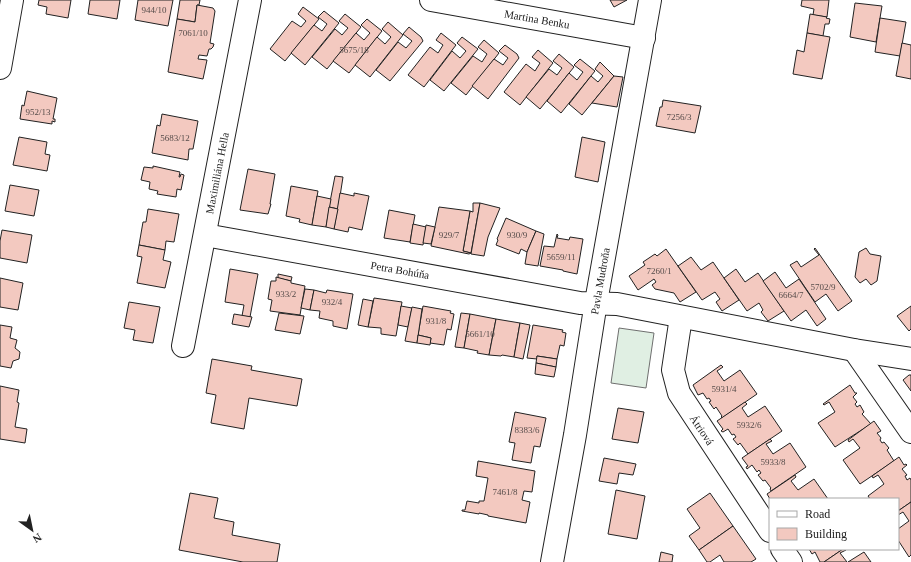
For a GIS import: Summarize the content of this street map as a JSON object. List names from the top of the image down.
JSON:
{
  "streets": {
    "street": [
      "Martina Benku",
      "Maximiliána Hella",
      "Petra Bohúňa",
      "Pavla Mudroňa",
      "Átriová"
    ]
  },
  "crossings": [
    ["Martina Benku", "Pavla Mudroňa"],
    ["Maximiliána Hella", "Petra Bohúňa"],
    ["Petra Bohúňa", "Pavla Mudroňa"]
  ],
  "house_numbers": [
    "944/10",
    "7061/10",
    "5675/18",
    "952/13",
    "7256/3",
    "5683/12",
    "929/7",
    "930/9",
    "5659/11",
    "7260/1",
    "5702/9",
    "933/2",
    "6664/7",
    "932/4",
    "931/8",
    "5661/10",
    "5931/4",
    "5932/6",
    "8383/6",
    "5933/8",
    "7461/8"
  ],
  "legend": ["Road", "Building"],
  "north": "bottom right"
}
